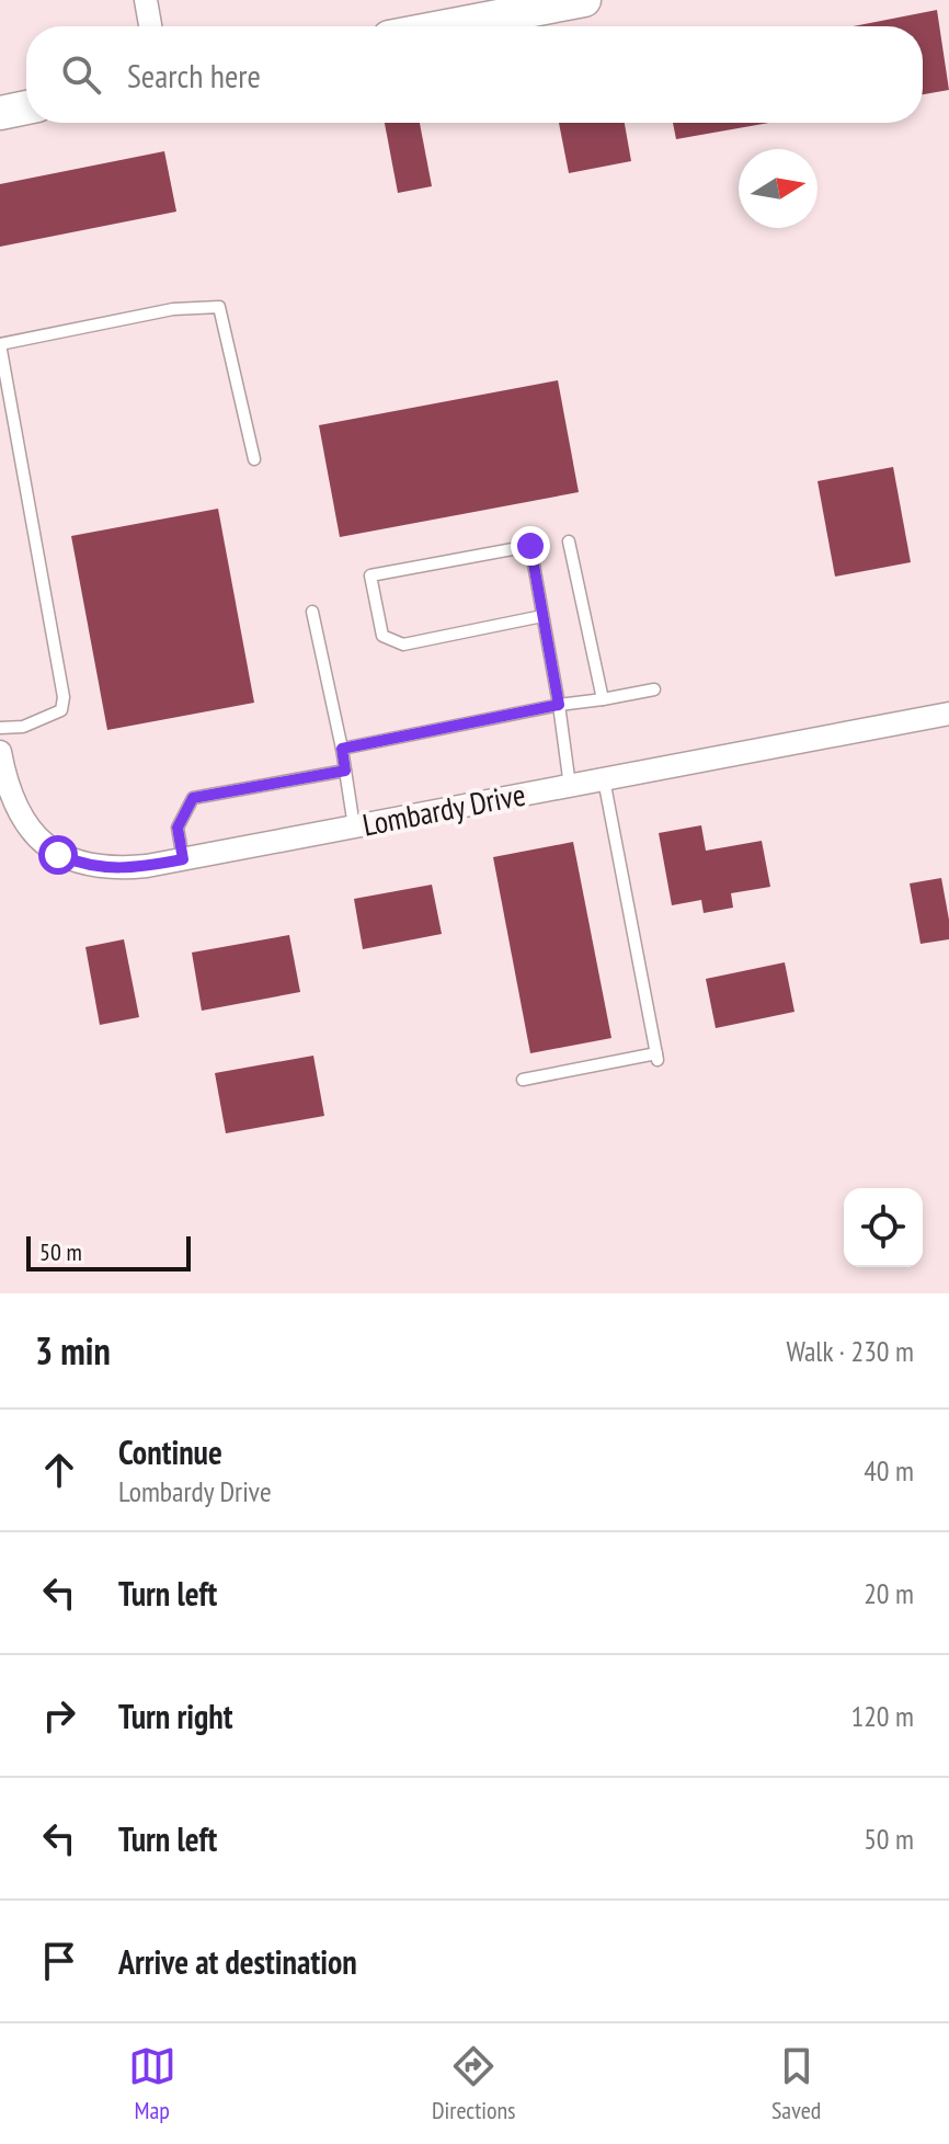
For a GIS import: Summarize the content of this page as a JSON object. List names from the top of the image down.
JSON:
{
  "streets": {
    "street": ["Lombardy Drive"]
  },
  "scale_bar": "50 m",
  "north": "right",
  "page": {
    "search": "Search here",
    "scale": "50 m",
    "heading": ["3 min", "Walk · 230 m"],
    "list": [
      ["Continue", "Lombardy Drive", "40 m"],
      ["Turn left", "20 m"],
      ["Turn right", "120 m"],
      ["Turn left", "50 m"],
      "Arrive at destination"
    ],
    "nav": ["Map", "Directions", "Saved"]
  }
}
